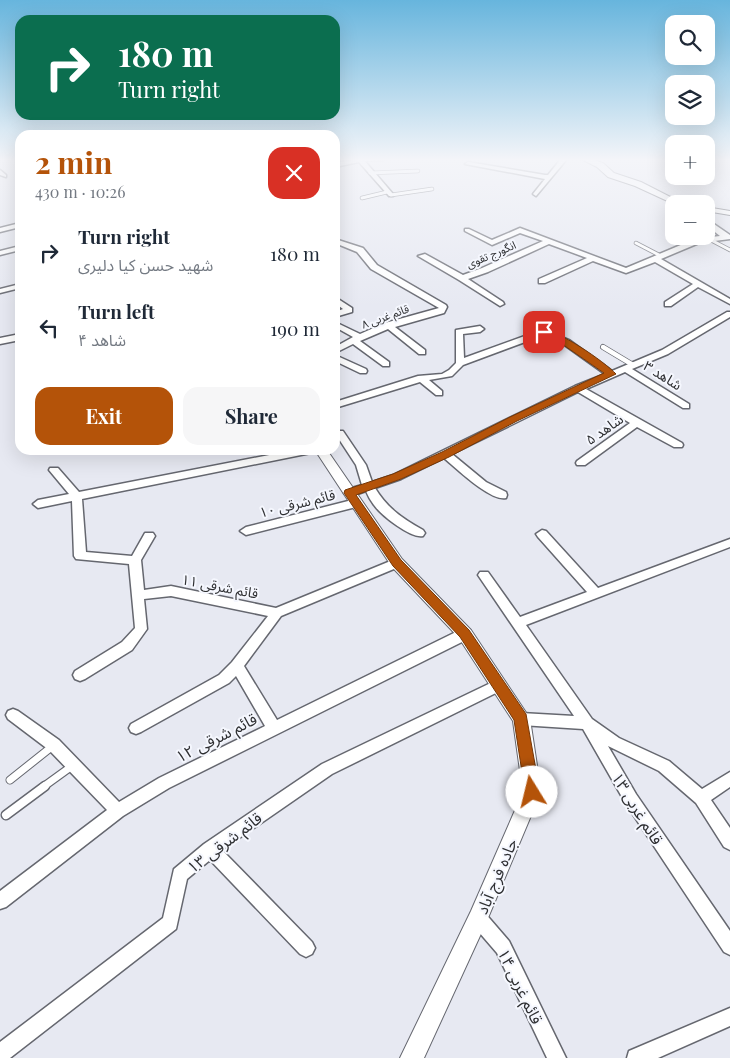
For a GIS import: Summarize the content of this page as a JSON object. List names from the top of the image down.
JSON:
{
  "streets": {
    "street": [
      "انگورج تقوی",
      "قائم غربی ۸",
      "شاهد ۳",
      "شاهد ۵",
      "قائم شرقی ۱۰",
      "قائم شرقی ۱۱",
      "قائم شرقی ۱۲",
      "قائم غربی ۱۳",
      "قائم شرقی ۱۳",
      "جاده فرج آباد",
      "قائم غربی ۱۴"
    ]
  },
  "crossings": [
    ["شاهد ۳", "قائم شرقی ۱۰"],
    ["شاهد ۵", "قائم شرقی ۱۰"],
    ["قائم شرقی ۱۰", "جاده فرج آباد"],
    ["قائم شرقی ۱۲", "جاده فرج آباد"],
    ["قائم شرقی ۱۳", "جاده فرج آباد"],
    ["جاده فرج آباد", "قائم غربی ۱۴"]
  ],
  "page": {
    "map_buttons": ["+", "−"],
    "turn": ["180 m", "Turn right"],
    "heading": ["2 min", "430 m · 10:26"],
    "list": [
      {
        "name": "Turn right",
        "note": "شهید حسن کیا دلیری",
        "value": "180 m"
      },
      {
        "name": "Turn left",
        "note": "شاهد ۴",
        "value": "190 m"
      }
    ],
    "buttons": ["Exit", "Share"]
  }
}
